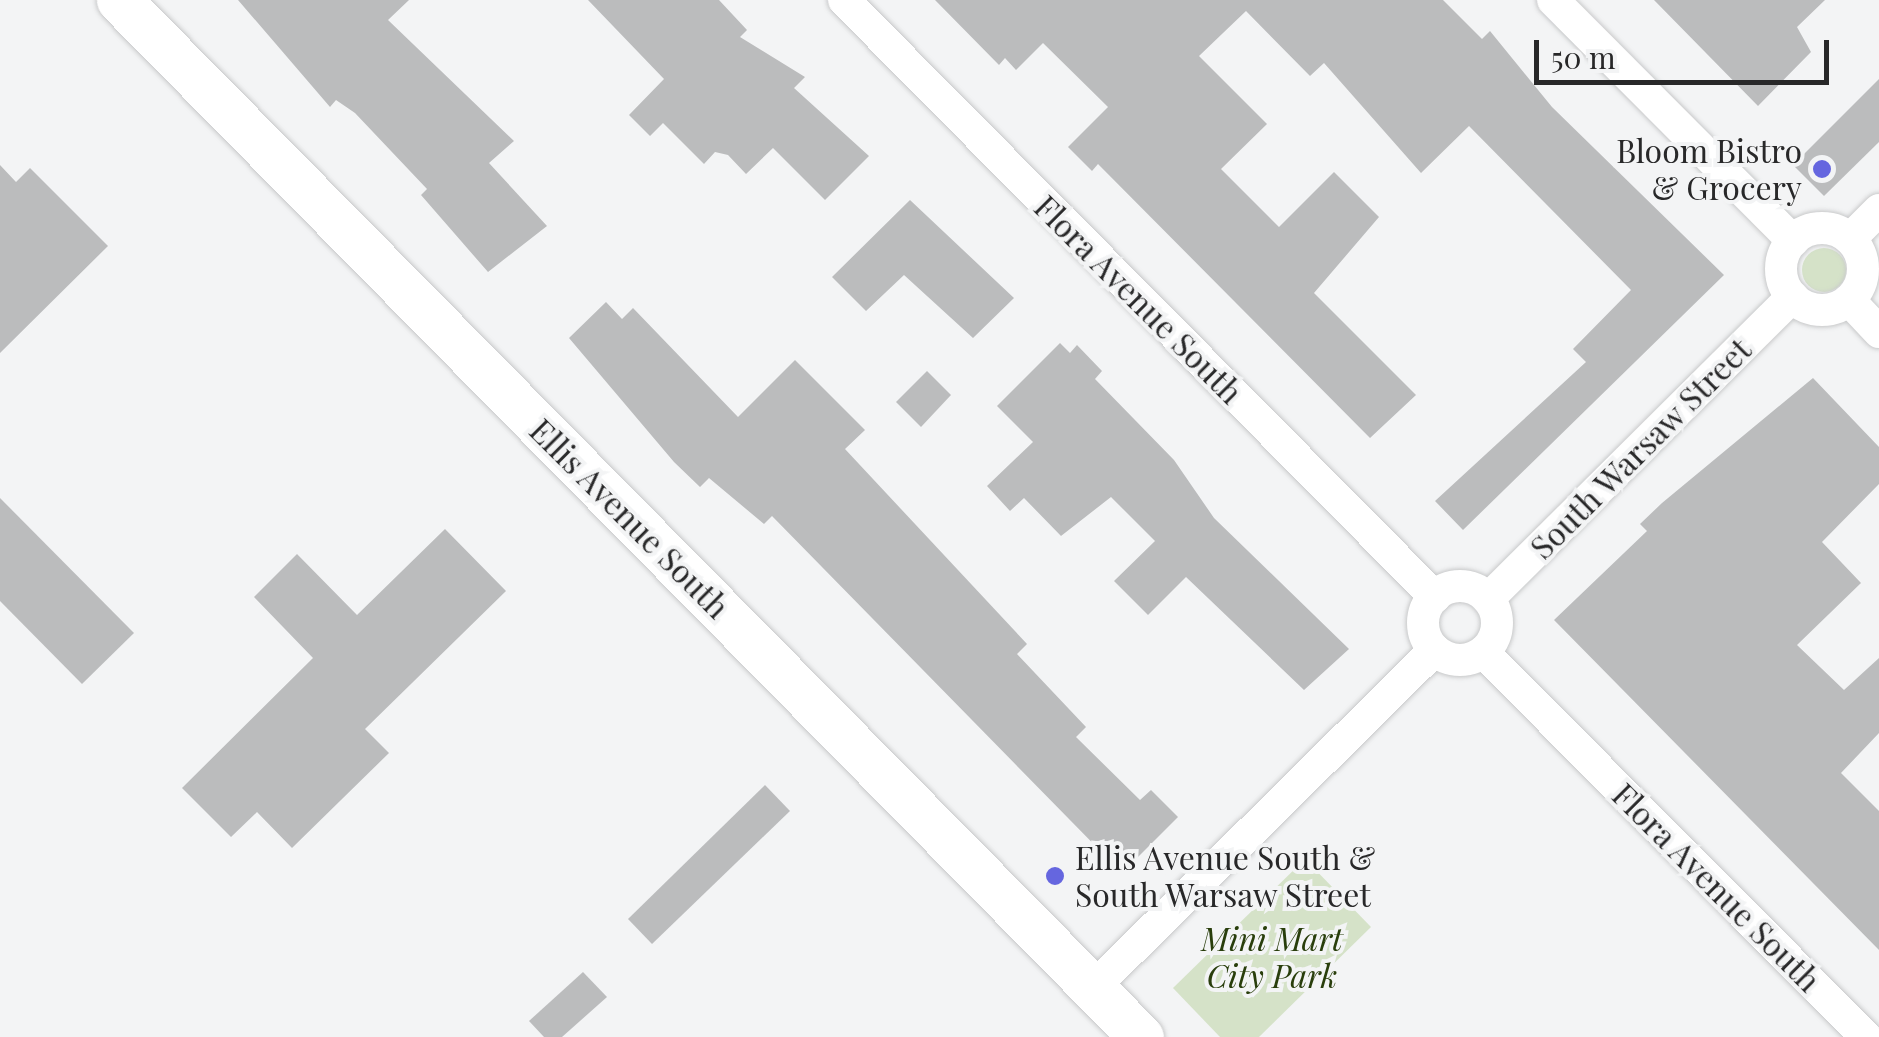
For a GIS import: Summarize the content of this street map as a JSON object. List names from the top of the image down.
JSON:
{
  "streets": {
    "street": ["Flora Avenue South", "South Warsaw Street", "Ellis Avenue South"]
  },
  "crossings": [
    ["Flora Avenue South", "South Warsaw Street"]
  ],
  "parks": ["Mini Mart City Park"],
  "places": ["Bloom Bistro & Grocery", "Ellis Avenue South & South Warsaw Street"],
  "scale_bar": "50 m"
}
